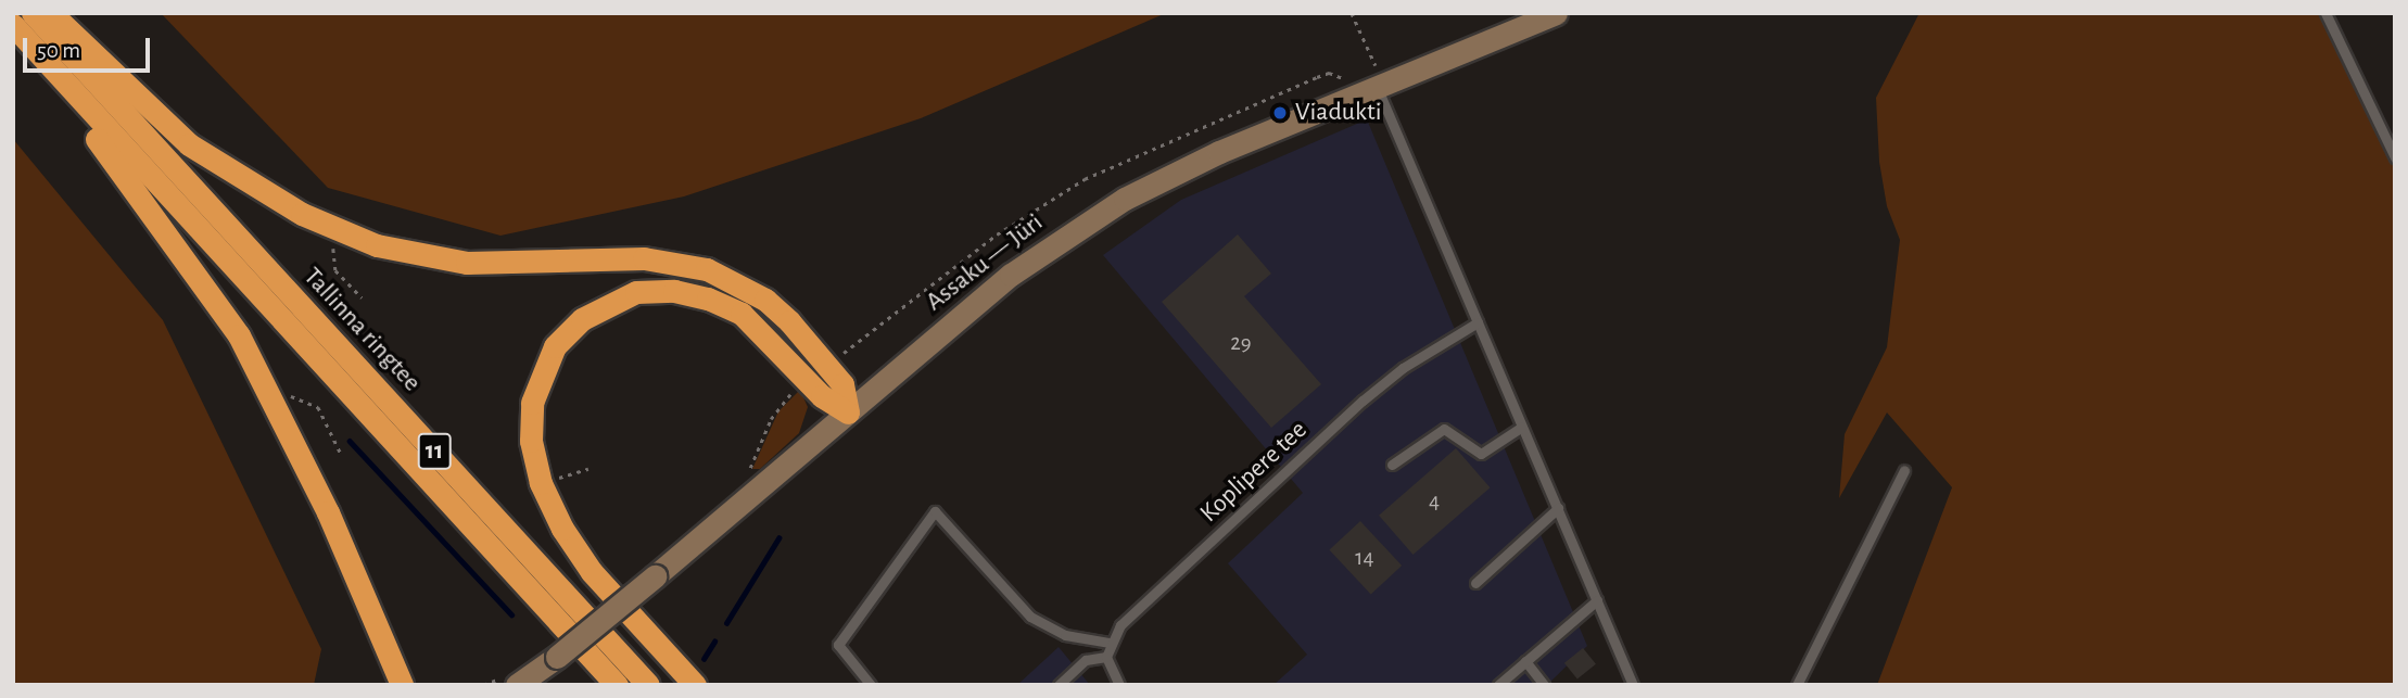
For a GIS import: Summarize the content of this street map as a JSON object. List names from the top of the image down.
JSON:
{
  "streets": {
    "highway": ["Tallinna ringtee", "11"],
    "street": ["Assaku — Jüri"],
    "lane": ["Koplipere tee"]
  },
  "places": ["Viadukti"],
  "house_numbers": ["29", "4", "14"],
  "scale_bar": "50 m"
}
